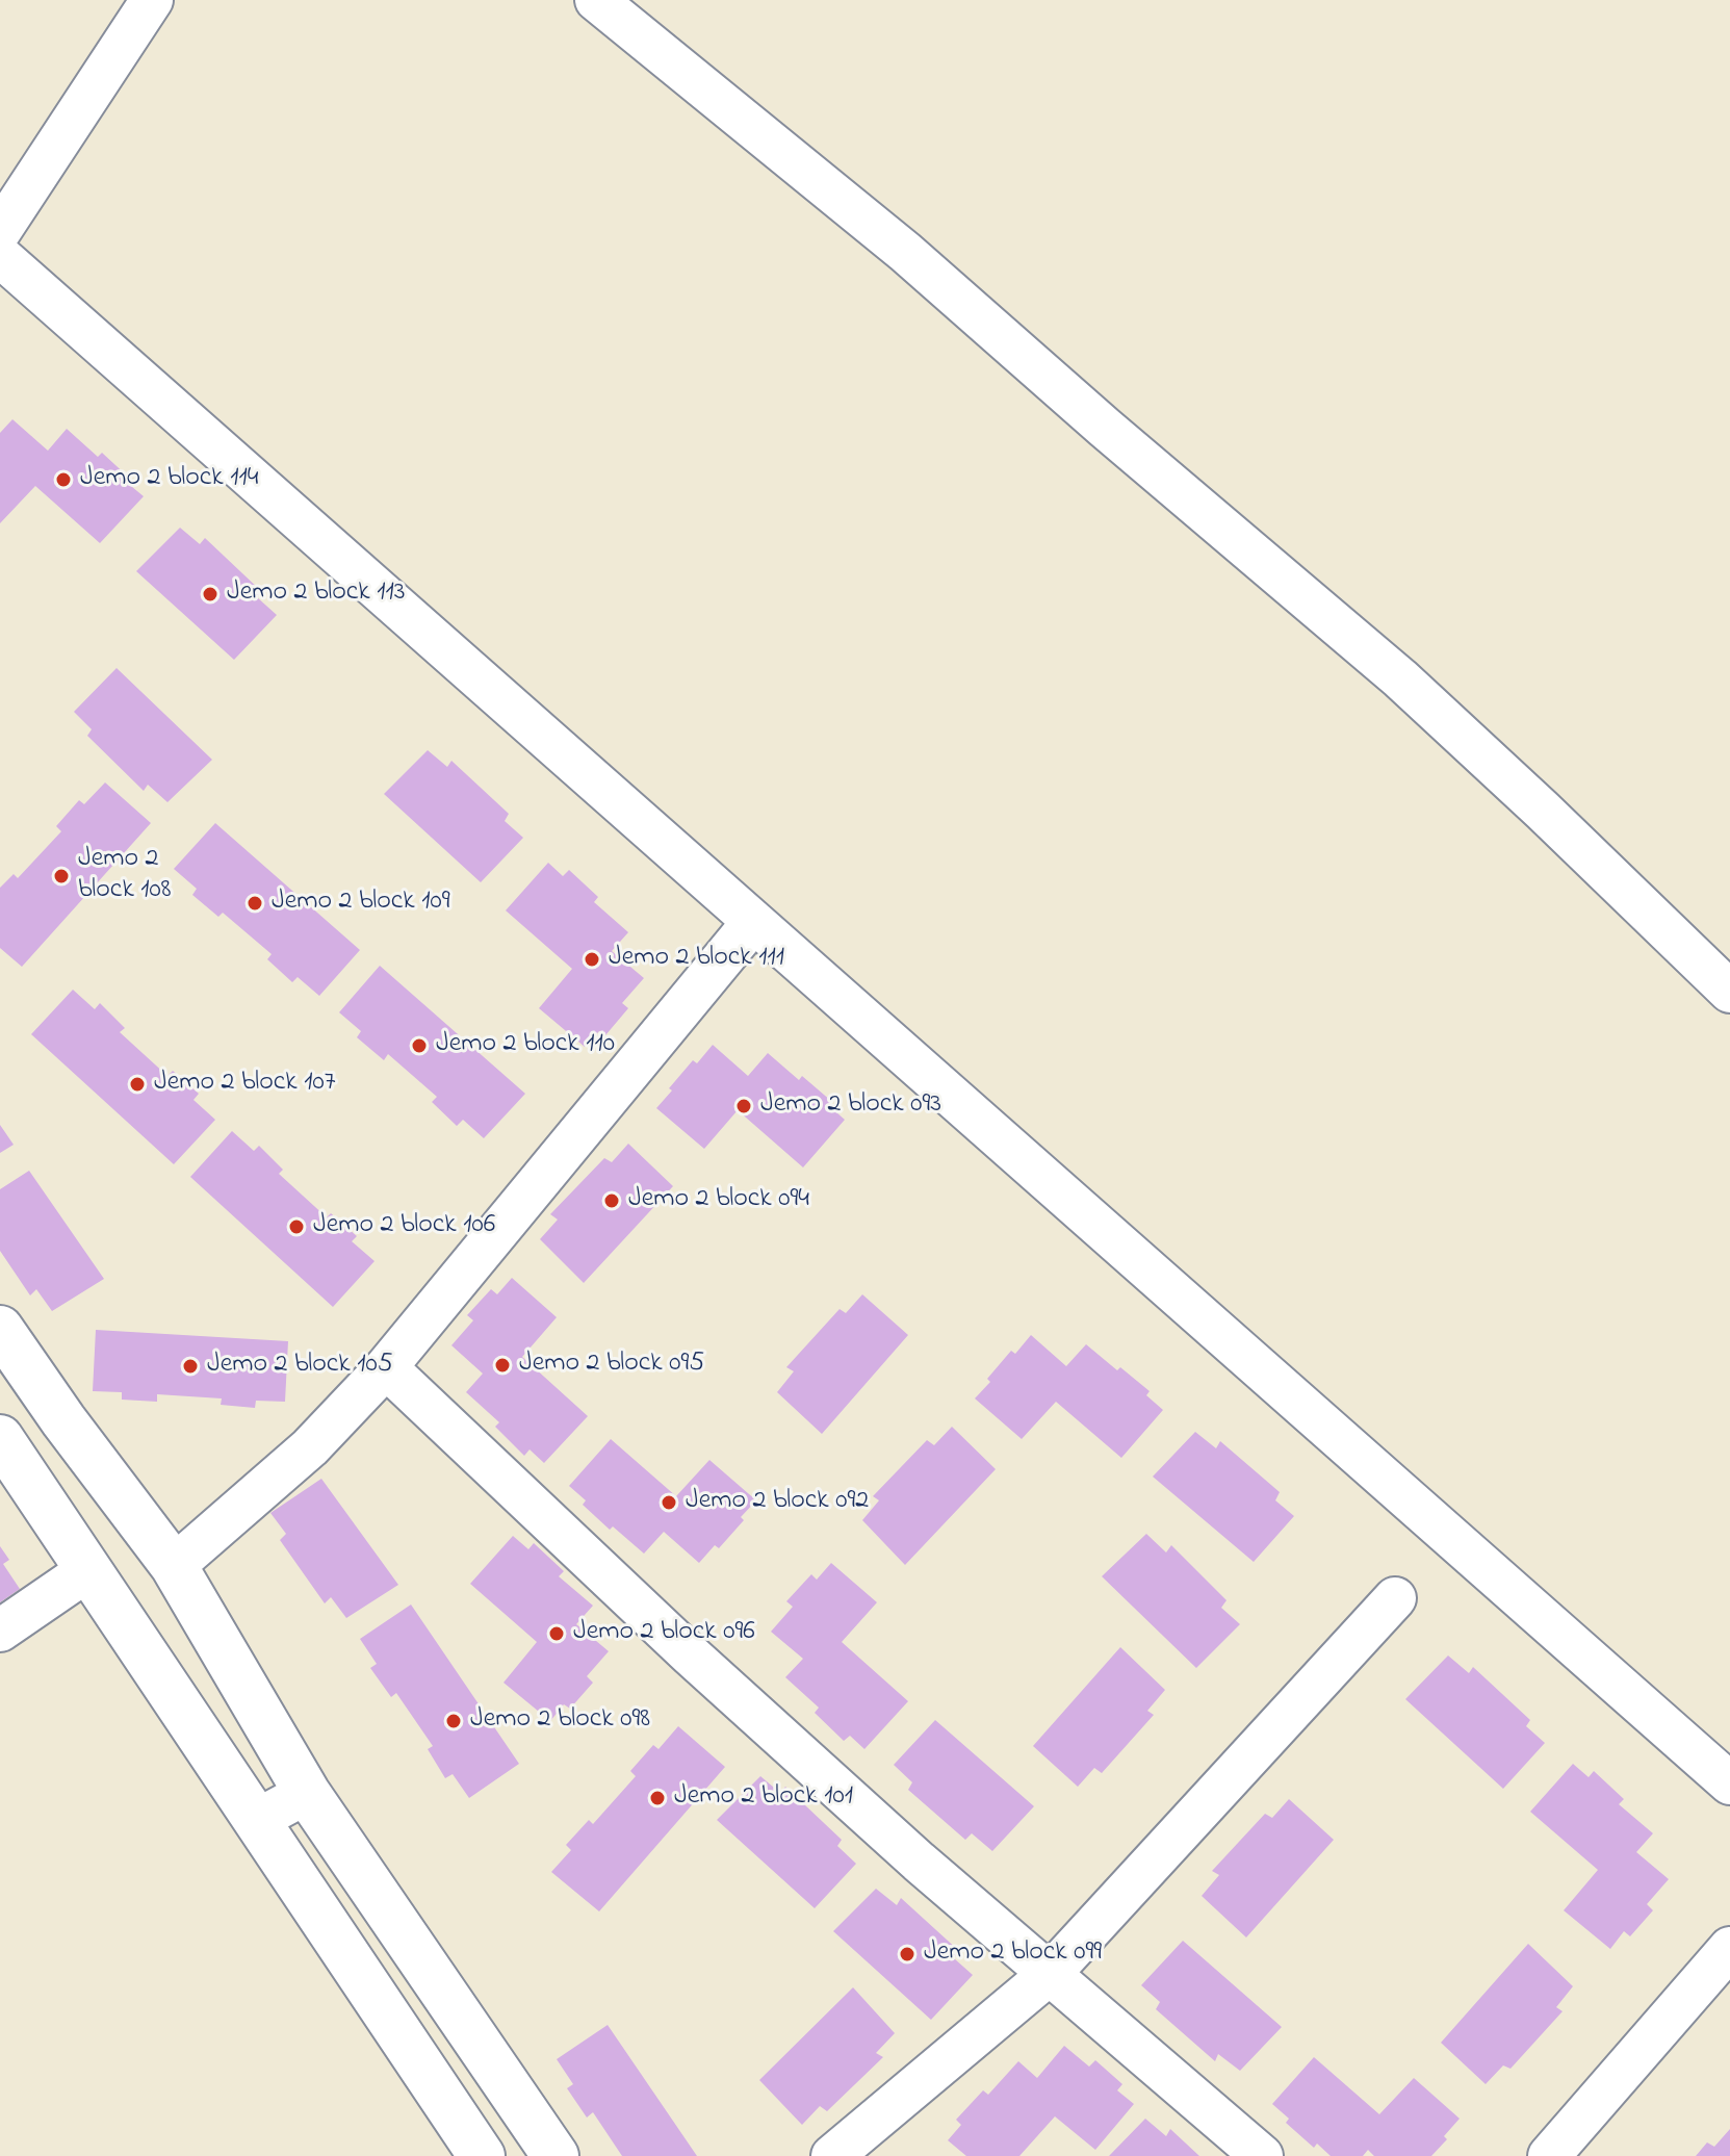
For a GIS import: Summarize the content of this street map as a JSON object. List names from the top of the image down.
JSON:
{
  "places": [
    "Jemo 2 block 114",
    "Jemo 2 block 113",
    "Jemo 2 block 108",
    "Jemo 2 block 109",
    "Jemo 2 block 111",
    "Jemo 2 block 110",
    "Jemo 2 block 107",
    "Jemo 2 block 093",
    "Jemo 2 block 094",
    "Jemo 2 block 106",
    "Jemo 2 block 095",
    "Jemo 2 block 105",
    "Jemo 2 block 092",
    "Jemo 2 block 096",
    "Jemo 2 block 098",
    "Jemo 2 block 101",
    "Jemo 2 block 099"
  ]
}
